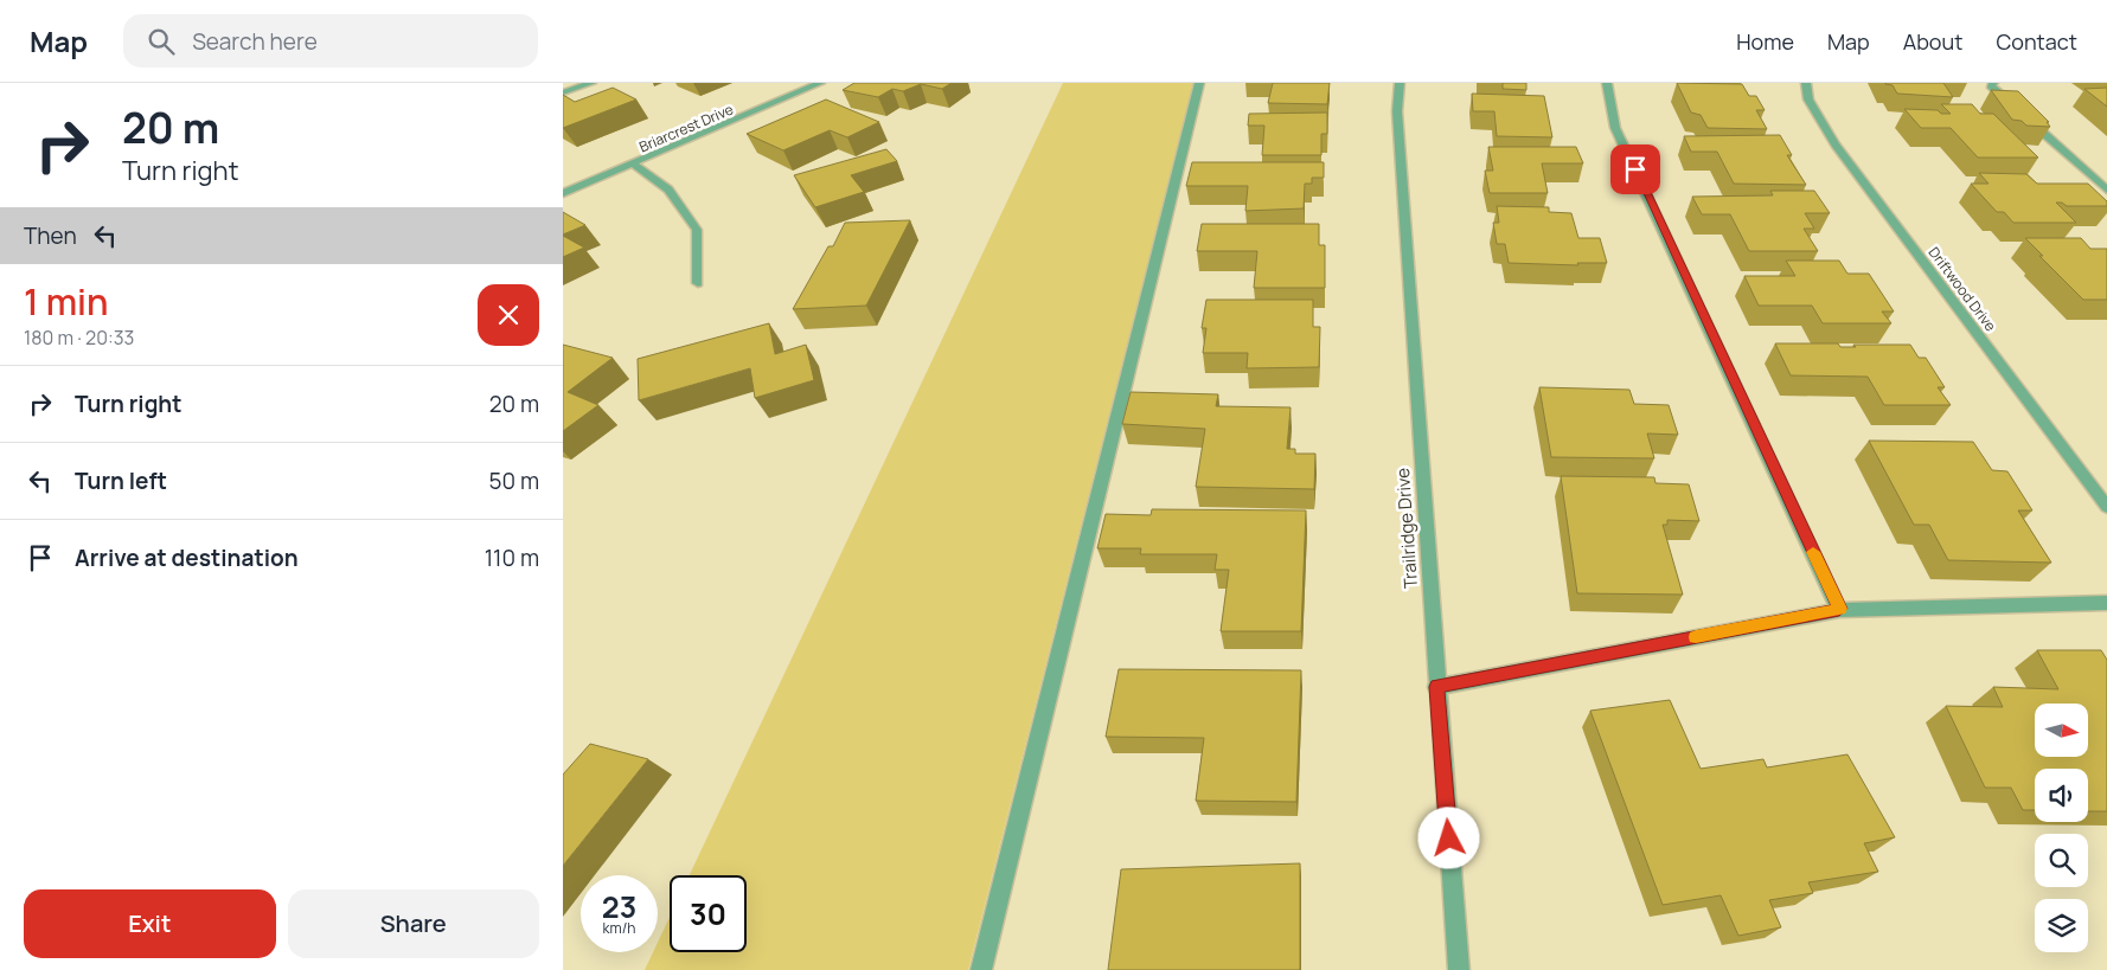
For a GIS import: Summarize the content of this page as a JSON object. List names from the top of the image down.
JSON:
{
  "streets": {
    "street": ["Briarcrest Drive", "Driftwood Drive", "Trailridge Drive"]
  },
  "north": "right",
  "page": {
    "header": "Map",
    "search": "Search here",
    "nav": [
      "Home",
      "Map",
      "About",
      "Contact"
    ],
    "turn": ["20 m", "Turn right"],
    "then": "Then",
    "heading": ["1 min", "180 m · 20:33"],
    "list": [
      {
        "name": "Turn right",
        "value": "20 m"
      },
      {
        "name": "Turn left",
        "value": "50 m"
      },
      {
        "name": "Arrive at destination",
        "value": "110 m"
      }
    ],
    "speed": "23 km/h",
    "limit": "30",
    "buttons": ["Exit", "Share"]
  }
}
